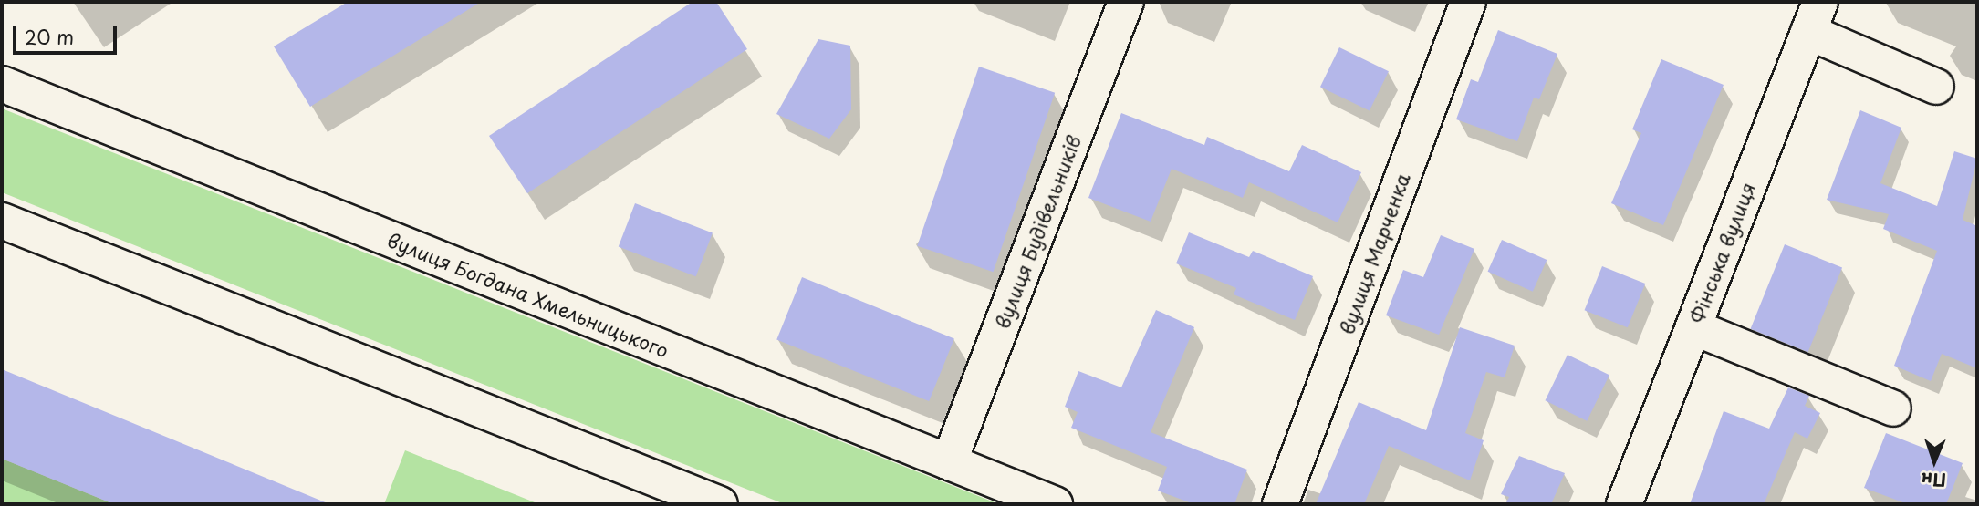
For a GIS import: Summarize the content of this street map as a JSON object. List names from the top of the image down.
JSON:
{
  "streets": {
    "street": [
      "вулиця Будівельників",
      "Фінська вулиця",
      "вулиця Марченка",
      "вулиця Богдана Хмельницького"
    ]
  },
  "crossings": [
    ["вулиця Будівельників", "вулиця Богдана Хмельницького"]
  ],
  "scale_bar": "20 m",
  "north": "bottom"
}
